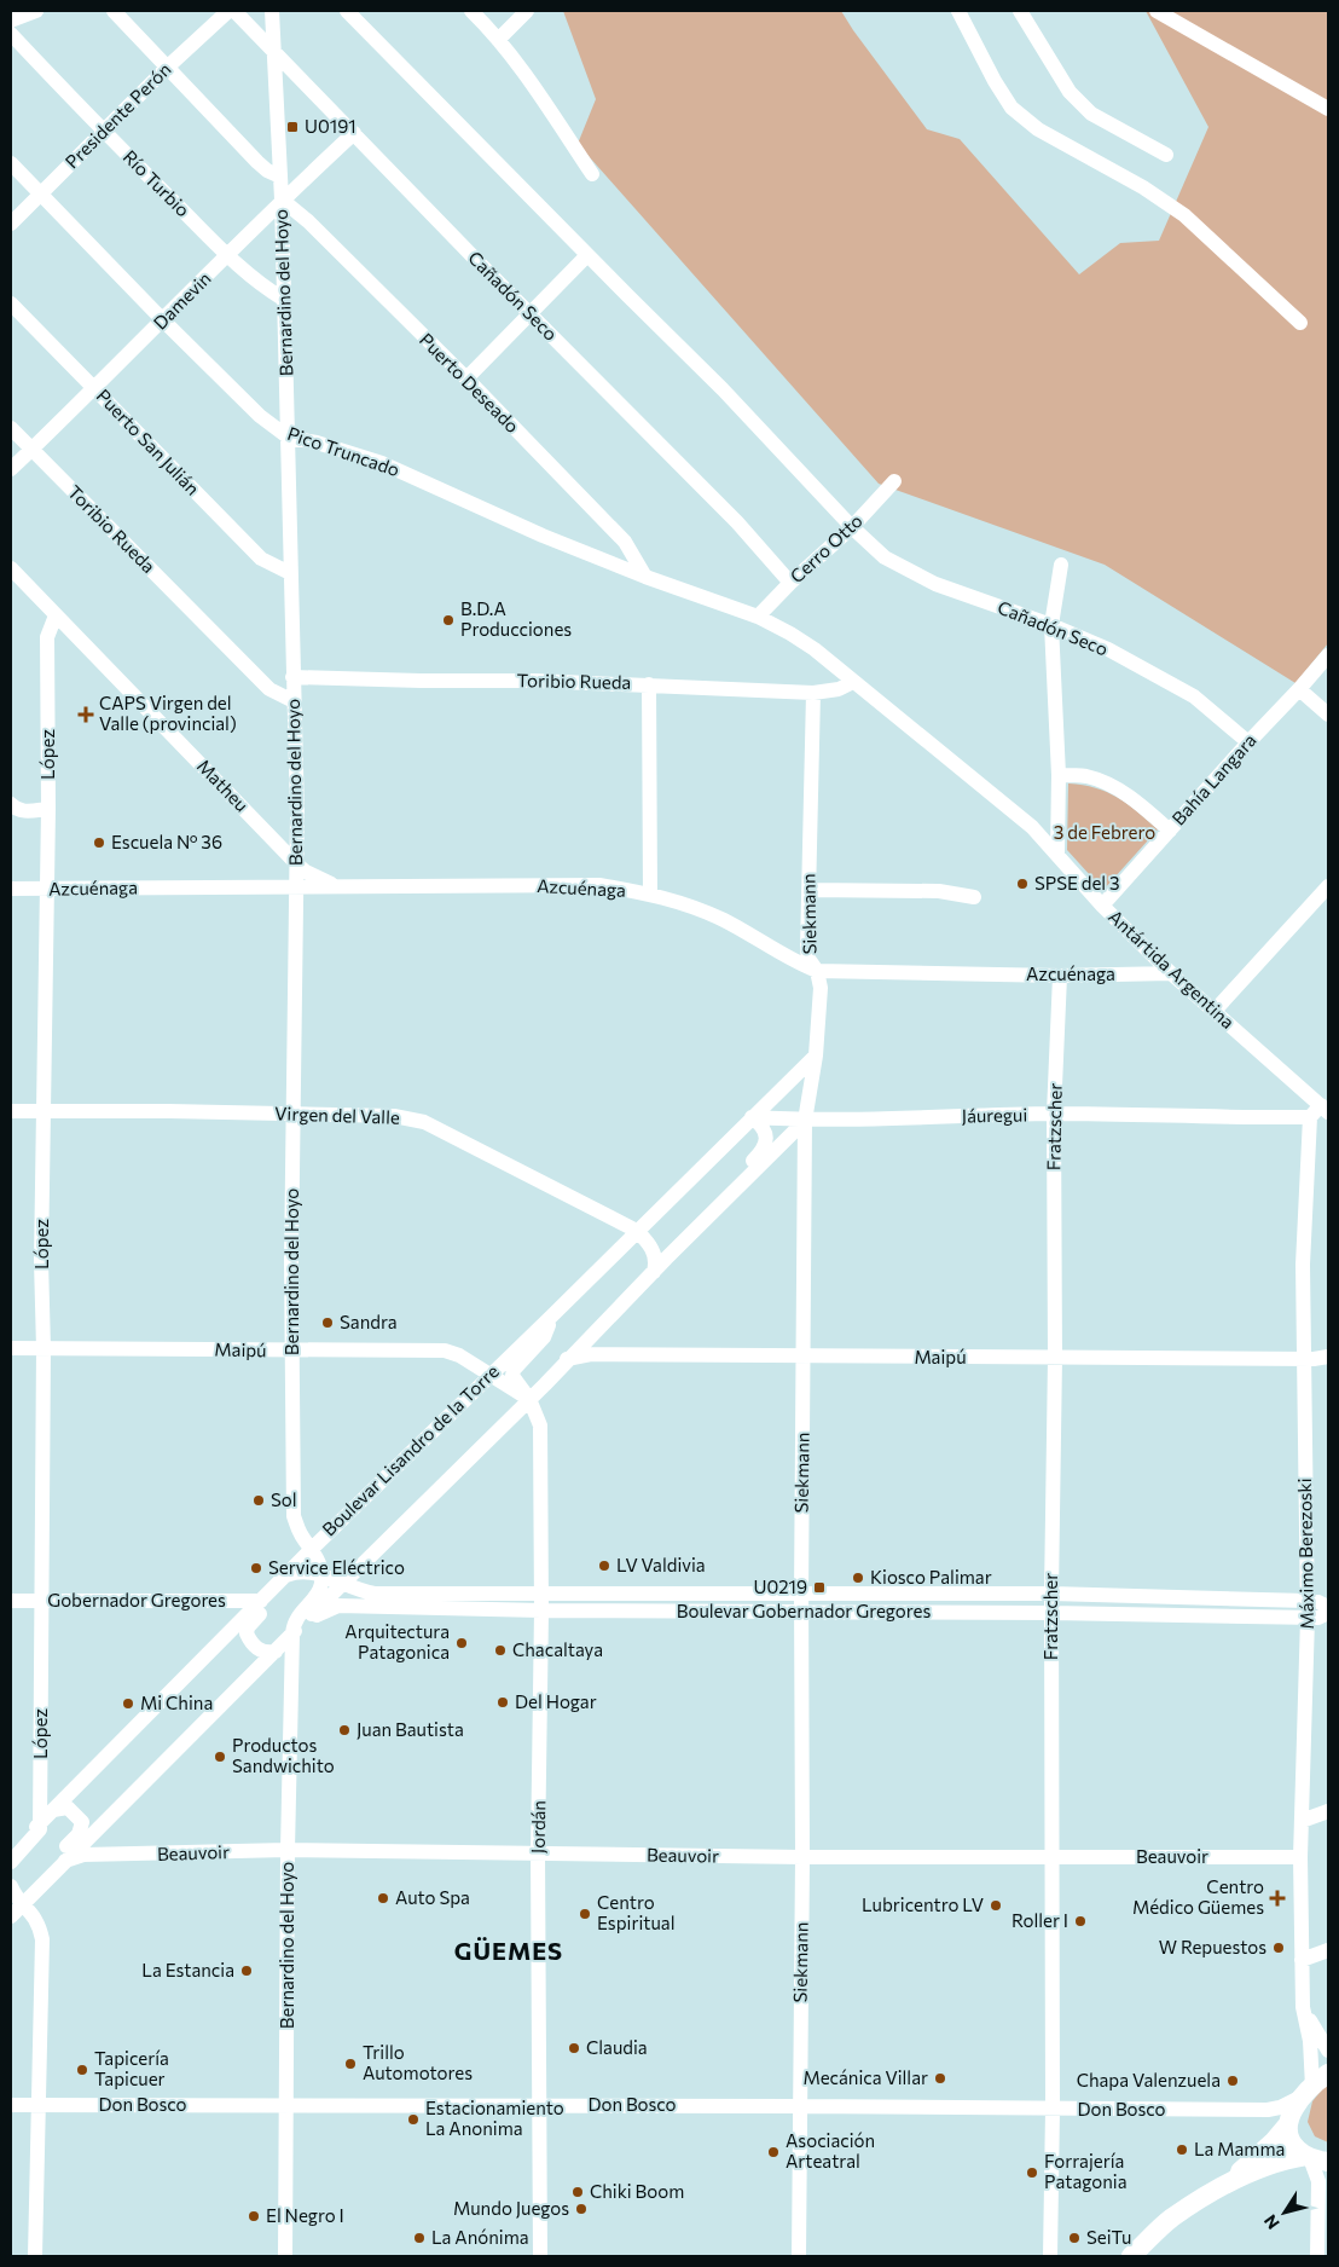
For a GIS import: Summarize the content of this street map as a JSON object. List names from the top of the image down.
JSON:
{
  "streets": {
    "street": [
      "Presidente Perón",
      "Río Turbio",
      "Bernardino del Hoyo",
      "Cañadón Seco",
      "Damevin",
      "Puerto Deseado",
      "Puerto San Julián",
      "Pico Truncado",
      "Toribio Rueda",
      "Cerro Otto",
      "López",
      "Bahía Langara",
      "Matheu",
      "Azcuénaga",
      "Siekmann",
      "Antártida Argentina",
      "Virgen del Valle",
      "Jáuregui",
      "Fratzscher",
      "Maipú",
      "Boulevar Lisandro de la Torre",
      "Máximo Berezoski",
      "Gobernador Gregores",
      "Boulevar Gobernador Gregores",
      "Jordán",
      "Beauvoir",
      "Don Bosco"
    ]
  },
  "crossings": [
    ["Presidente Perón", "Río Turbio"],
    ["Presidente Perón", "Pico Truncado"],
    ["Río Turbio", "Bernardino del Hoyo"],
    ["Río Turbio", "Damevin"],
    ["Bernardino del Hoyo", "Cañadón Seco"],
    ["Bernardino del Hoyo", "Damevin"],
    ["Bernardino del Hoyo", "Puerto Deseado"],
    ["Bernardino del Hoyo", "Puerto San Julián"],
    ["Bernardino del Hoyo", "Pico Truncado"],
    ["Bernardino del Hoyo", "Toribio Rueda"],
    ["Bernardino del Hoyo", "Matheu"],
    ["Bernardino del Hoyo", "Azcuénaga"],
    ["Bernardino del Hoyo", "Virgen del Valle"],
    ["Bernardino del Hoyo", "Maipú"],
    ["Bernardino del Hoyo", "Boulevar Lisandro de la Torre"],
    ["Bernardino del Hoyo", "Boulevar Gobernador Gregores"],
    ["Bernardino del Hoyo", "Beauvoir"],
    ["Bernardino del Hoyo", "Don Bosco"],
    ["Cañadón Seco", "Damevin"],
    ["Cañadón Seco", "Cerro Otto"],
    ["Cañadón Seco", "Bahía Langara"],
    ["Damevin", "Puerto Deseado"],
    ["Damevin", "Puerto San Julián"],
    ["Damevin", "Pico Truncado"],
    ["Damevin", "Toribio Rueda"],
    ["Puerto Deseado", "Pico Truncado"],
    ["Pico Truncado", "Toribio Rueda"],
    ["Pico Truncado", "Cerro Otto"],
    ["Pico Truncado", "Antártida Argentina"],
    ["Toribio Rueda", "Siekmann"],
    ["Toribio Rueda", "Antártida Argentina"],
    ["López", "Matheu"],
    ["López", "Azcuénaga"],
    ["López", "Virgen del Valle"],
    ["López", "Maipú"],
    ["López", "Boulevar Lisandro de la Torre"],
    ["López", "Gobernador Gregores"],
    ["Bahía Langara", "Antártida Argentina"],
    ["Matheu", "Azcuénaga"],
    ["Azcuénaga", "Siekmann"],
    ["Azcuénaga", "Antártida Argentina"],
    ["Azcuénaga", "Fratzscher"],
    ["Siekmann", "Jáuregui"],
    ["Siekmann", "Maipú"],
    ["Siekmann", "Boulevar Lisandro de la Torre"],
    ["Siekmann", "Boulevar Gobernador Gregores"],
    ["Siekmann", "Beauvoir"],
    ["Siekmann", "Don Bosco"],
    ["Antártida Argentina", "Jáuregui"],
    ["Antártida Argentina", "Máximo Berezoski"],
    ["Virgen del Valle", "Boulevar Lisandro de la Torre"],
    ["Jáuregui", "Fratzscher"],
    ["Jáuregui", "Boulevar Lisandro de la Torre"],
    ["Jáuregui", "Máximo Berezoski"],
    ["Fratzscher", "Maipú"],
    ["Fratzscher", "Boulevar Gobernador Gregores"],
    ["Fratzscher", "Beauvoir"],
    ["Fratzscher", "Don Bosco"],
    ["Maipú", "Boulevar Lisandro de la Torre"],
    ["Maipú", "Máximo Berezoski"],
    ["Maipú", "Jordán"],
    ["Boulevar Lisandro de la Torre", "Gobernador Gregores"],
    ["Boulevar Lisandro de la Torre", "Boulevar Gobernador Gregores"],
    ["Boulevar Lisandro de la Torre", "Jordán"],
    ["Máximo Berezoski", "Boulevar Gobernador Gregores"],
    ["Máximo Berezoski", "Beauvoir"],
    ["Boulevar Gobernador Gregores", "Jordán"],
    ["Jordán", "Beauvoir"],
    ["Jordán", "Don Bosco"]
  ],
  "districts": ["GÜEMES"],
  "parks": ["3 de Febrero"],
  "places": {
    "transit": ["U0191", "U0219"],
    "other": [
      "B.D.A Producciones",
      "Escuela Nº 36",
      "SPSE del 3",
      "Sandra",
      "Sol",
      "LV Valdivia",
      "Service Eléctrico",
      "Kiosco Palimar",
      "Arquitectura Patagonica",
      "Chacaltaya",
      "Del Hogar",
      "Mi China",
      "Juan Bautista",
      "Productos Sandwichito",
      "Auto Spa",
      "Lubricentro LV",
      "Centro Espiritual",
      "Roller I",
      "W Repuestos",
      "La Estancia",
      "Claudia",
      "Trillo Automotores",
      "Tapicería Tapicuer",
      "Mecánica Villar",
      "Chapa Valenzuela",
      "Estacionamiento La Anonima",
      "La Mamma",
      "Asociación Arteatral",
      "Forrajería Patagonia",
      "Chiki Boom",
      "Mundo Juegos",
      "El Negro I",
      "La Anónima",
      "SeiTu"
    ],
    "health": ["CAPS Virgen del Valle (provincial)", "Centro Médico Güemes"]
  },
  "north": "bottom left"
}
